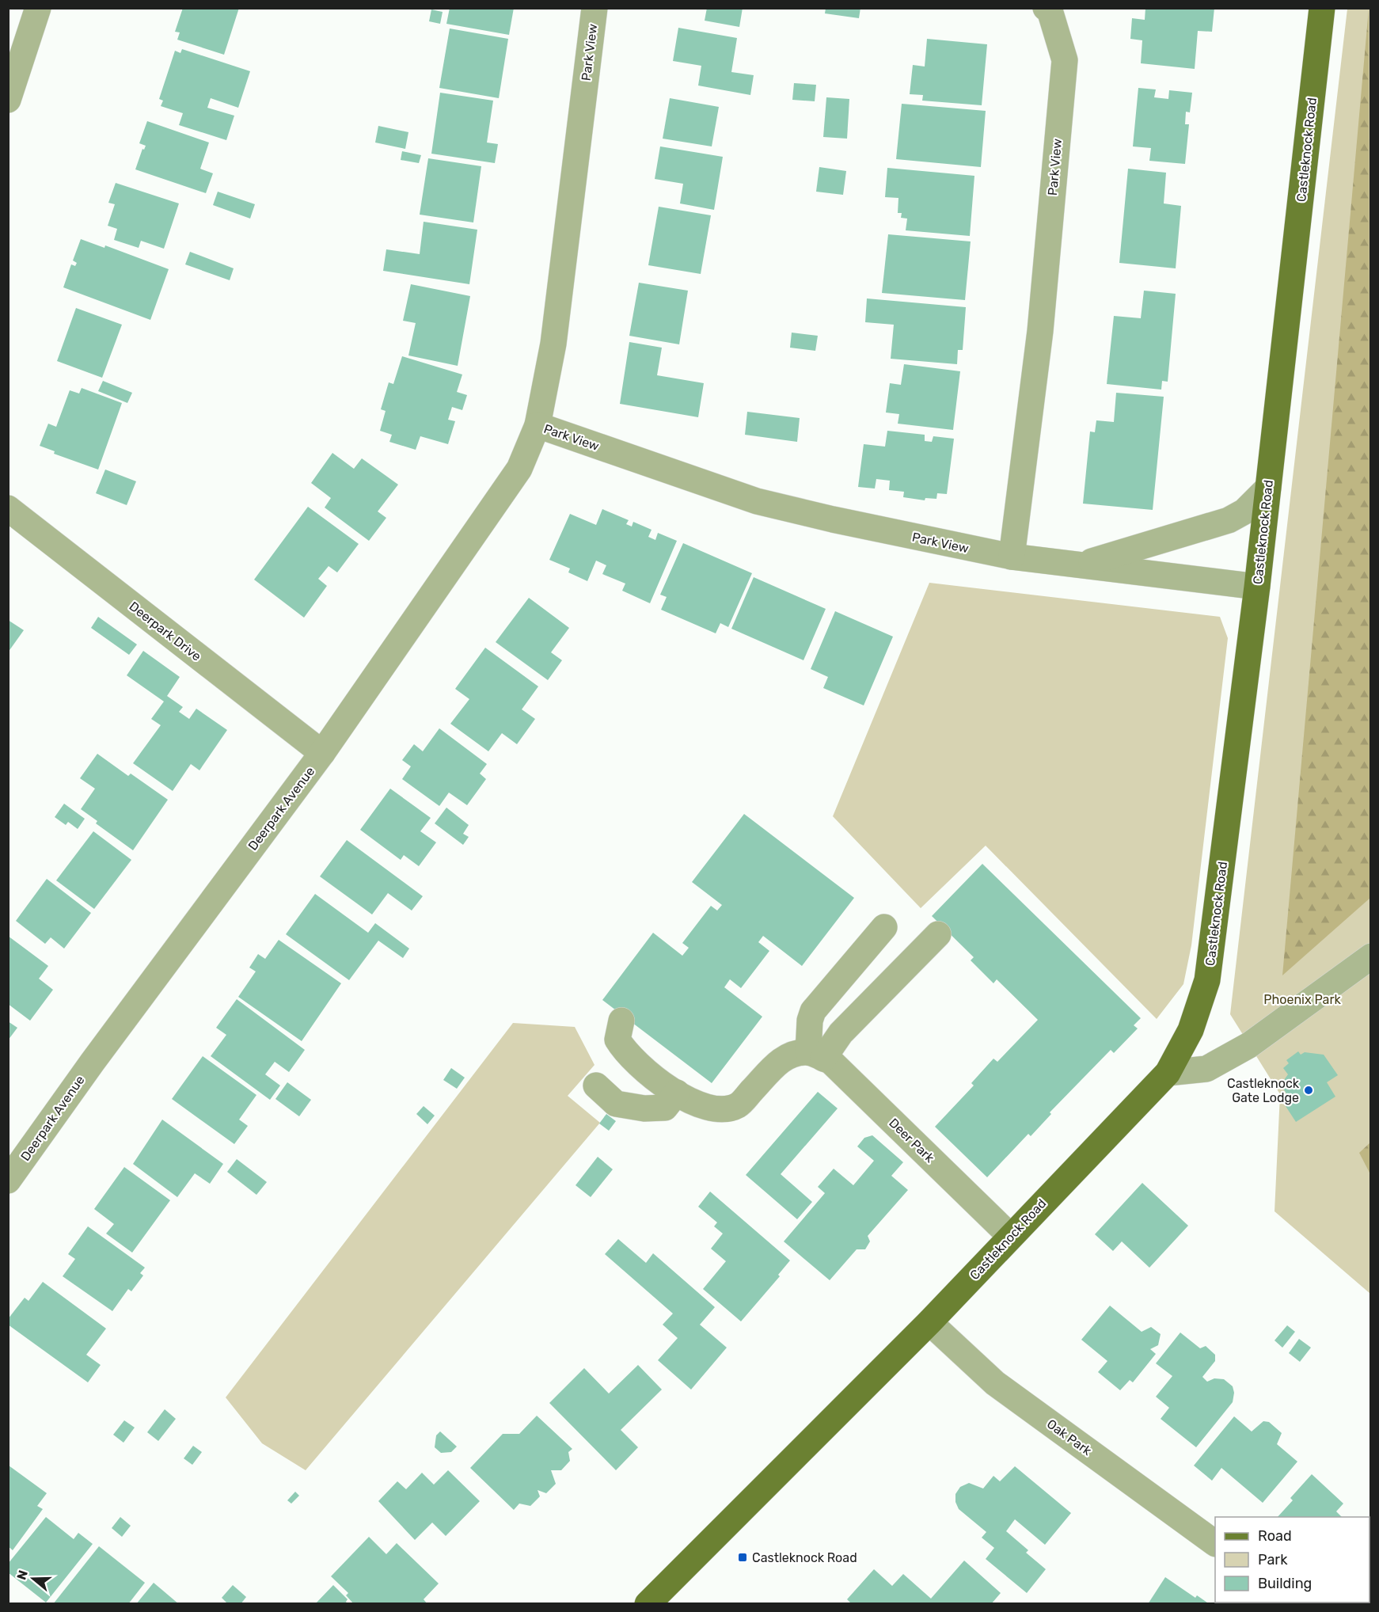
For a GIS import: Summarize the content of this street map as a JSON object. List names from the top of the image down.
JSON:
{
  "streets": {
    "main road": ["Castleknock Road"],
    "street": [
      "Park View",
      "Deerpark Drive",
      "Deerpark Avenue",
      "Deer Park",
      "Oak Park"
    ]
  },
  "crossings": [
    ["Park View", "Castleknock Road"],
    ["Park View", "Deerpark Avenue"],
    ["Castleknock Road", "Deer Park"],
    ["Castleknock Road", "Oak Park"],
    ["Deerpark Drive", "Deerpark Avenue"]
  ],
  "parks": ["Phoenix Park"],
  "places": {
    "other": ["Castleknock Gate Lodge"],
    "transit": ["Castleknock Road"]
  },
  "legend": ["Road", "Park", "Building"],
  "north": "left"
}
